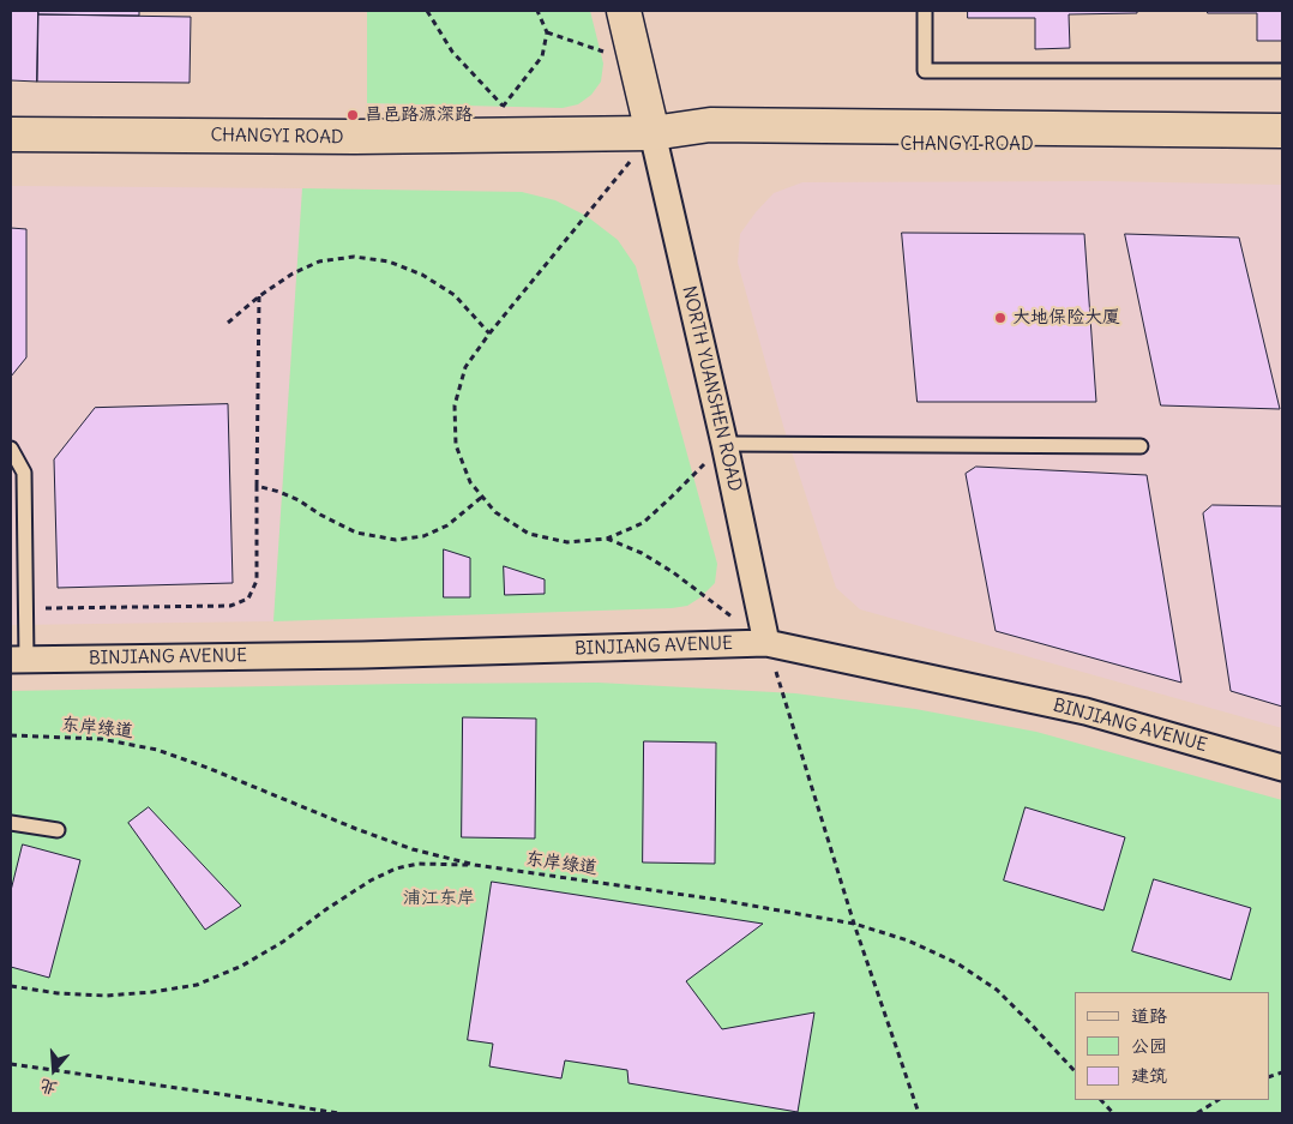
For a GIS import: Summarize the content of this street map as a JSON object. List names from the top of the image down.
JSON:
{
  "streets": {
    "main road": ["CHANGYI ROAD"],
    "street": ["NORTH YUANSHEN ROAD", "BINJIANG AVENUE"],
    "path": ["东岸绿道"]
  },
  "crossings": [
    ["CHANGYI ROAD", "NORTH YUANSHEN ROAD"],
    ["NORTH YUANSHEN ROAD", "BINJIANG AVENUE"]
  ],
  "parks": ["浦江东岸"],
  "places": ["昌邑路源深路", "大地保险大厦"],
  "legend": ["道路", "公园", "建筑"],
  "north": "bottom"
}
